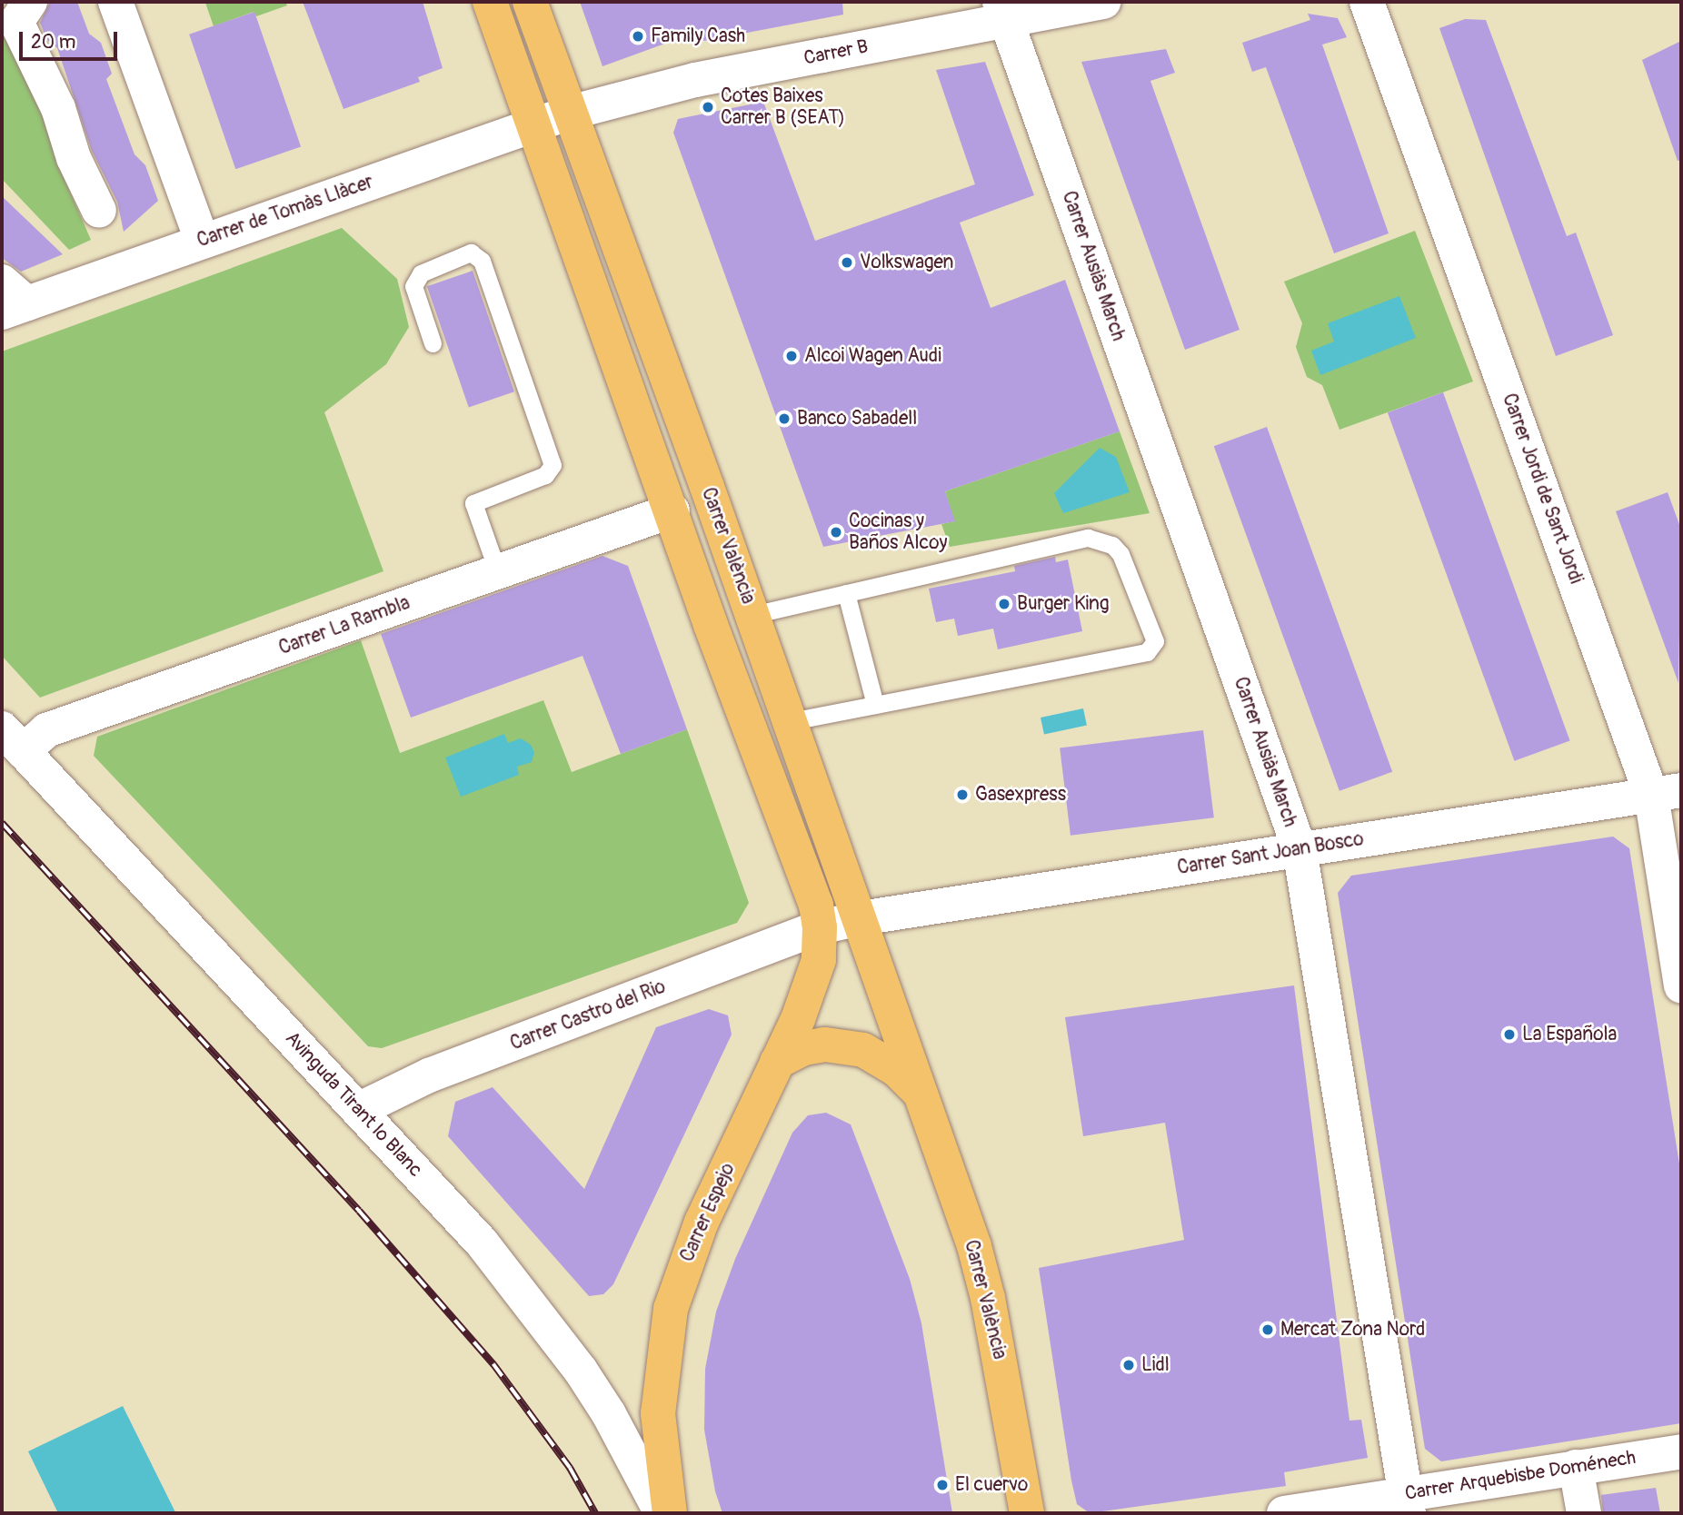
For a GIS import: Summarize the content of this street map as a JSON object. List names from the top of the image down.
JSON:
{
  "streets": {
    "main road": ["Carrer València", "Carrer Espejo"],
    "street": [
      "Carrer B",
      "Carrer de Tomàs Llàcer",
      "Carrer Ausiàs March",
      "Carrer Jordi de Sant Jordi",
      "Carrer La Rambla",
      "Carrer Sant Joan Bosco",
      "Carrer Castro del Rio",
      "Avinguda Tirant lo Blanc",
      "Carrer Arquebisbe Doménech"
    ]
  },
  "crossings": [
    ["Carrer B", "Carrer de Tomàs Llàcer"],
    ["Carrer B", "Carrer Ausiàs March"],
    ["Carrer B", "Carrer València"],
    ["Carrer de Tomàs Llàcer", "Carrer València"],
    ["Carrer Ausiàs March", "Carrer Sant Joan Bosco"],
    ["Carrer Ausiàs March", "Carrer Arquebisbe Doménech"],
    ["Carrer Jordi de Sant Jordi", "Carrer Sant Joan Bosco"],
    ["Carrer València", "Carrer La Rambla"],
    ["Carrer València", "Carrer Sant Joan Bosco"],
    ["Carrer València", "Carrer Castro del Rio"],
    ["Carrer València", "Carrer Espejo"],
    ["Carrer La Rambla", "Avinguda Tirant lo Blanc"],
    ["Carrer Sant Joan Bosco", "Carrer Castro del Rio"],
    ["Carrer Sant Joan Bosco", "Carrer Espejo"],
    ["Carrer Castro del Rio", "Avinguda Tirant lo Blanc"],
    ["Carrer Castro del Rio", "Carrer Espejo"]
  ],
  "places": [
    "Family Cash",
    "Cotes Baixes Carrer B (SEAT)",
    "Volkswagen",
    "Alcoi Wagen Audi",
    "Banco Sabadell",
    "Cocinas y Baños Alcoy",
    "Burger King",
    "Gasexpress",
    "La Española",
    "Mercat Zona Nord",
    "Lidl",
    "El cuervo"
  ],
  "scale_bar": "20 m"
}
